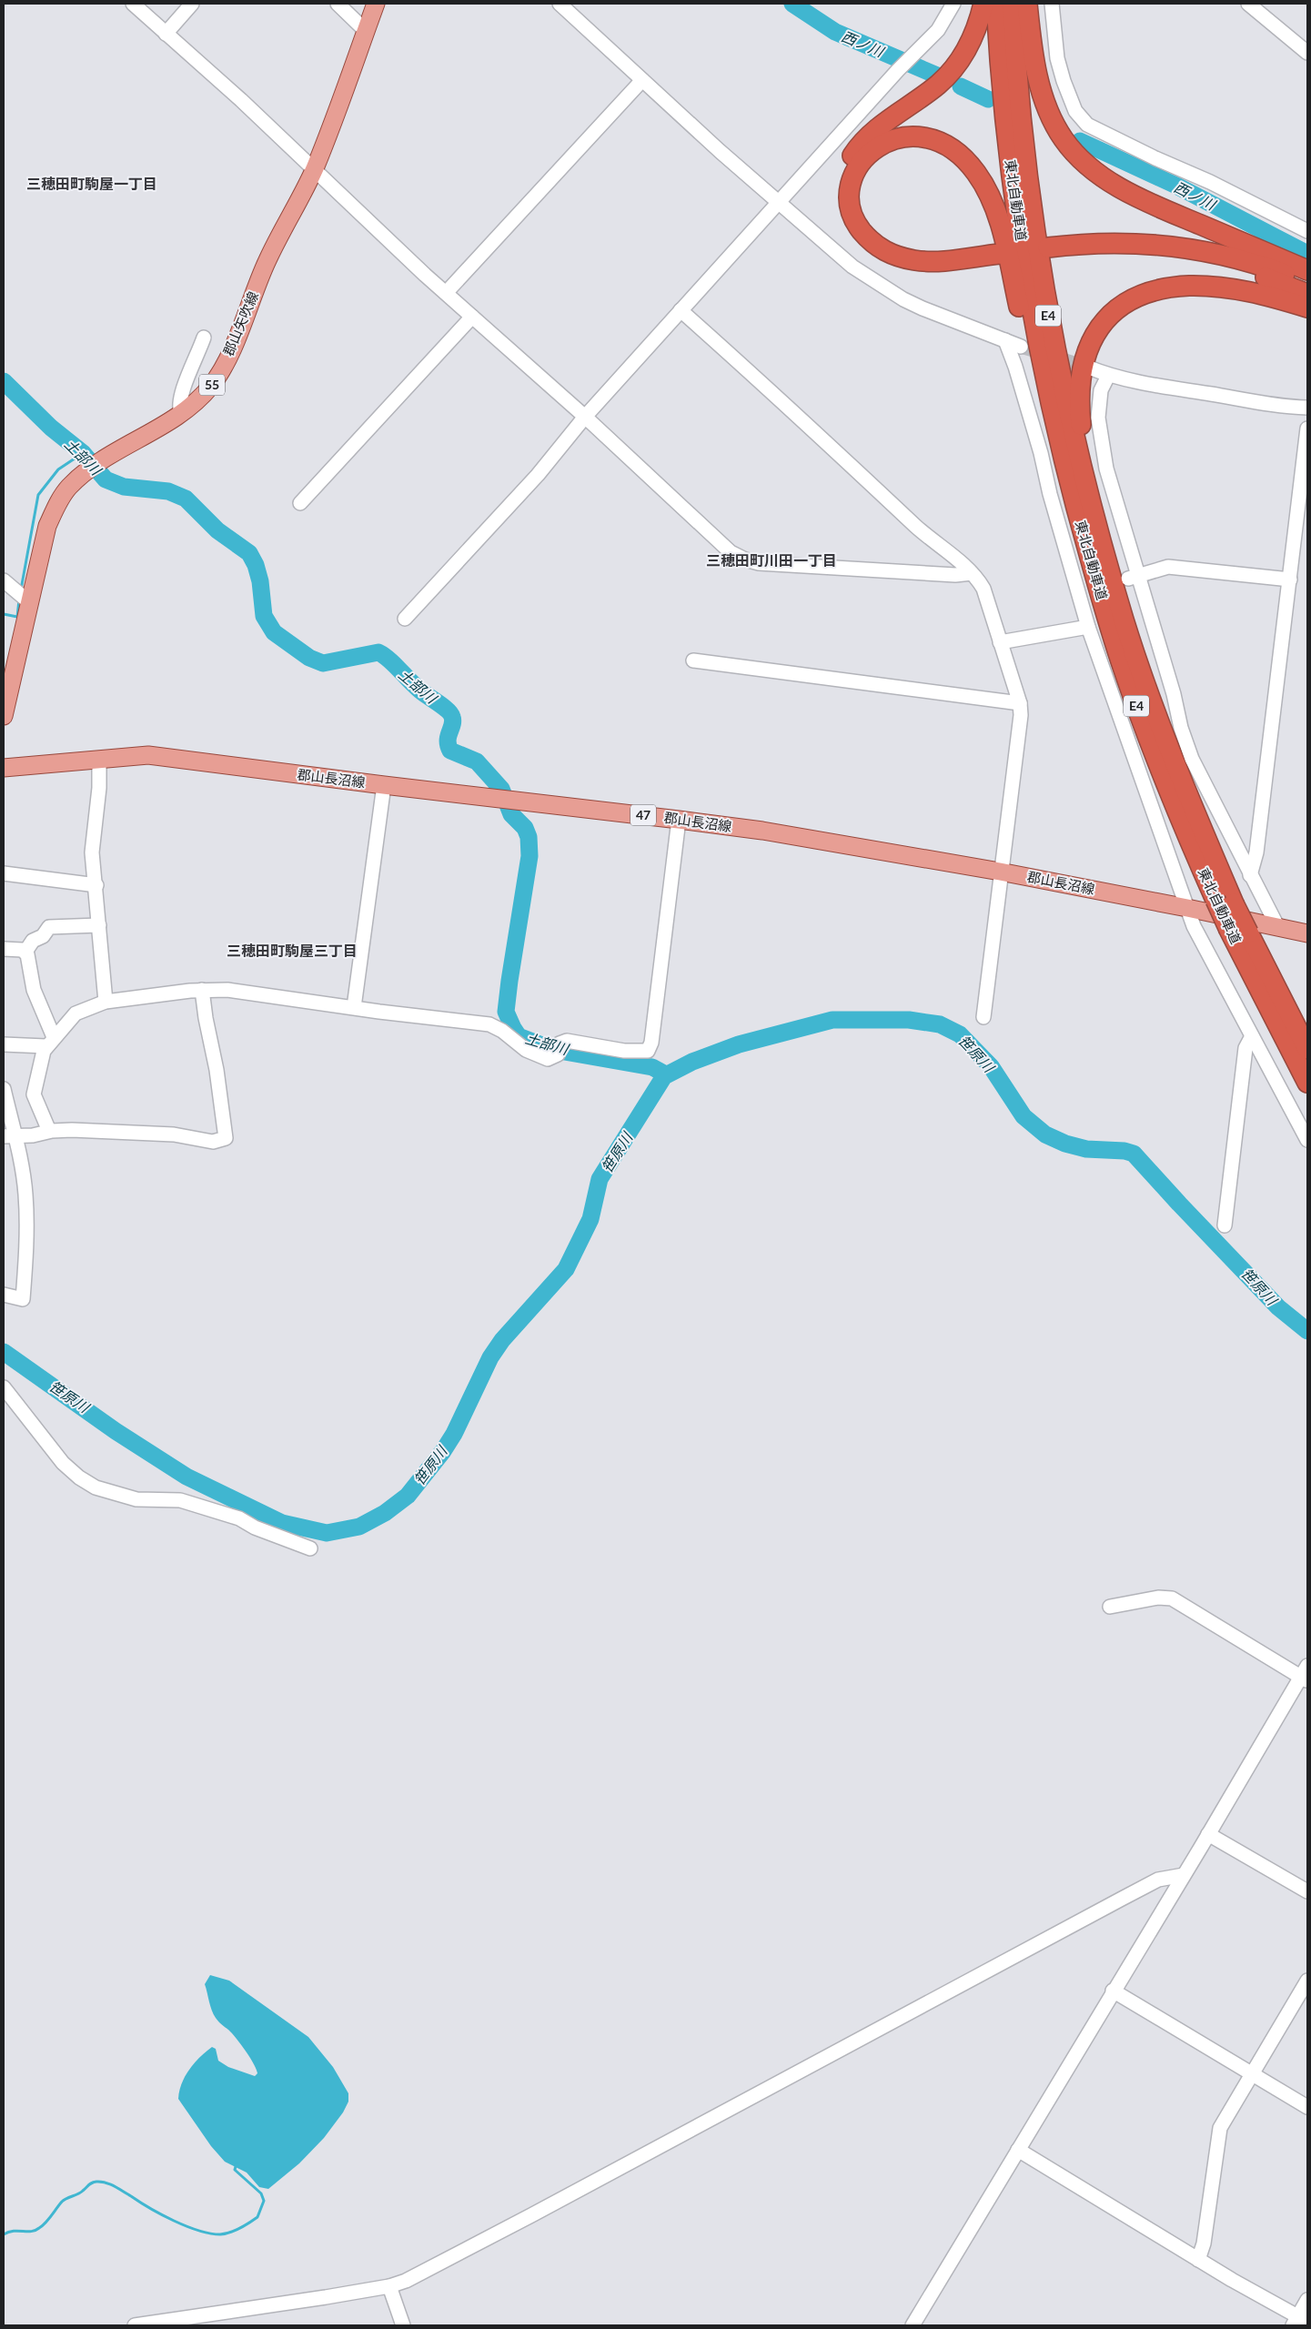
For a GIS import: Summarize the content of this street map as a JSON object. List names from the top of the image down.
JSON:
{
  "streets": {
    "highway": ["東北自動車道", "E4"],
    "main road": [
      "郡山矢吹線",
      "55",
      "郡山長沼線",
      "47"
    ]
  },
  "districts": ["三穂田町駒屋一丁目", "三穂田町川田一丁目", "三穂田町駒屋三丁目"],
  "water": ["西ノ川", "土部川", "笹原川"]
}
